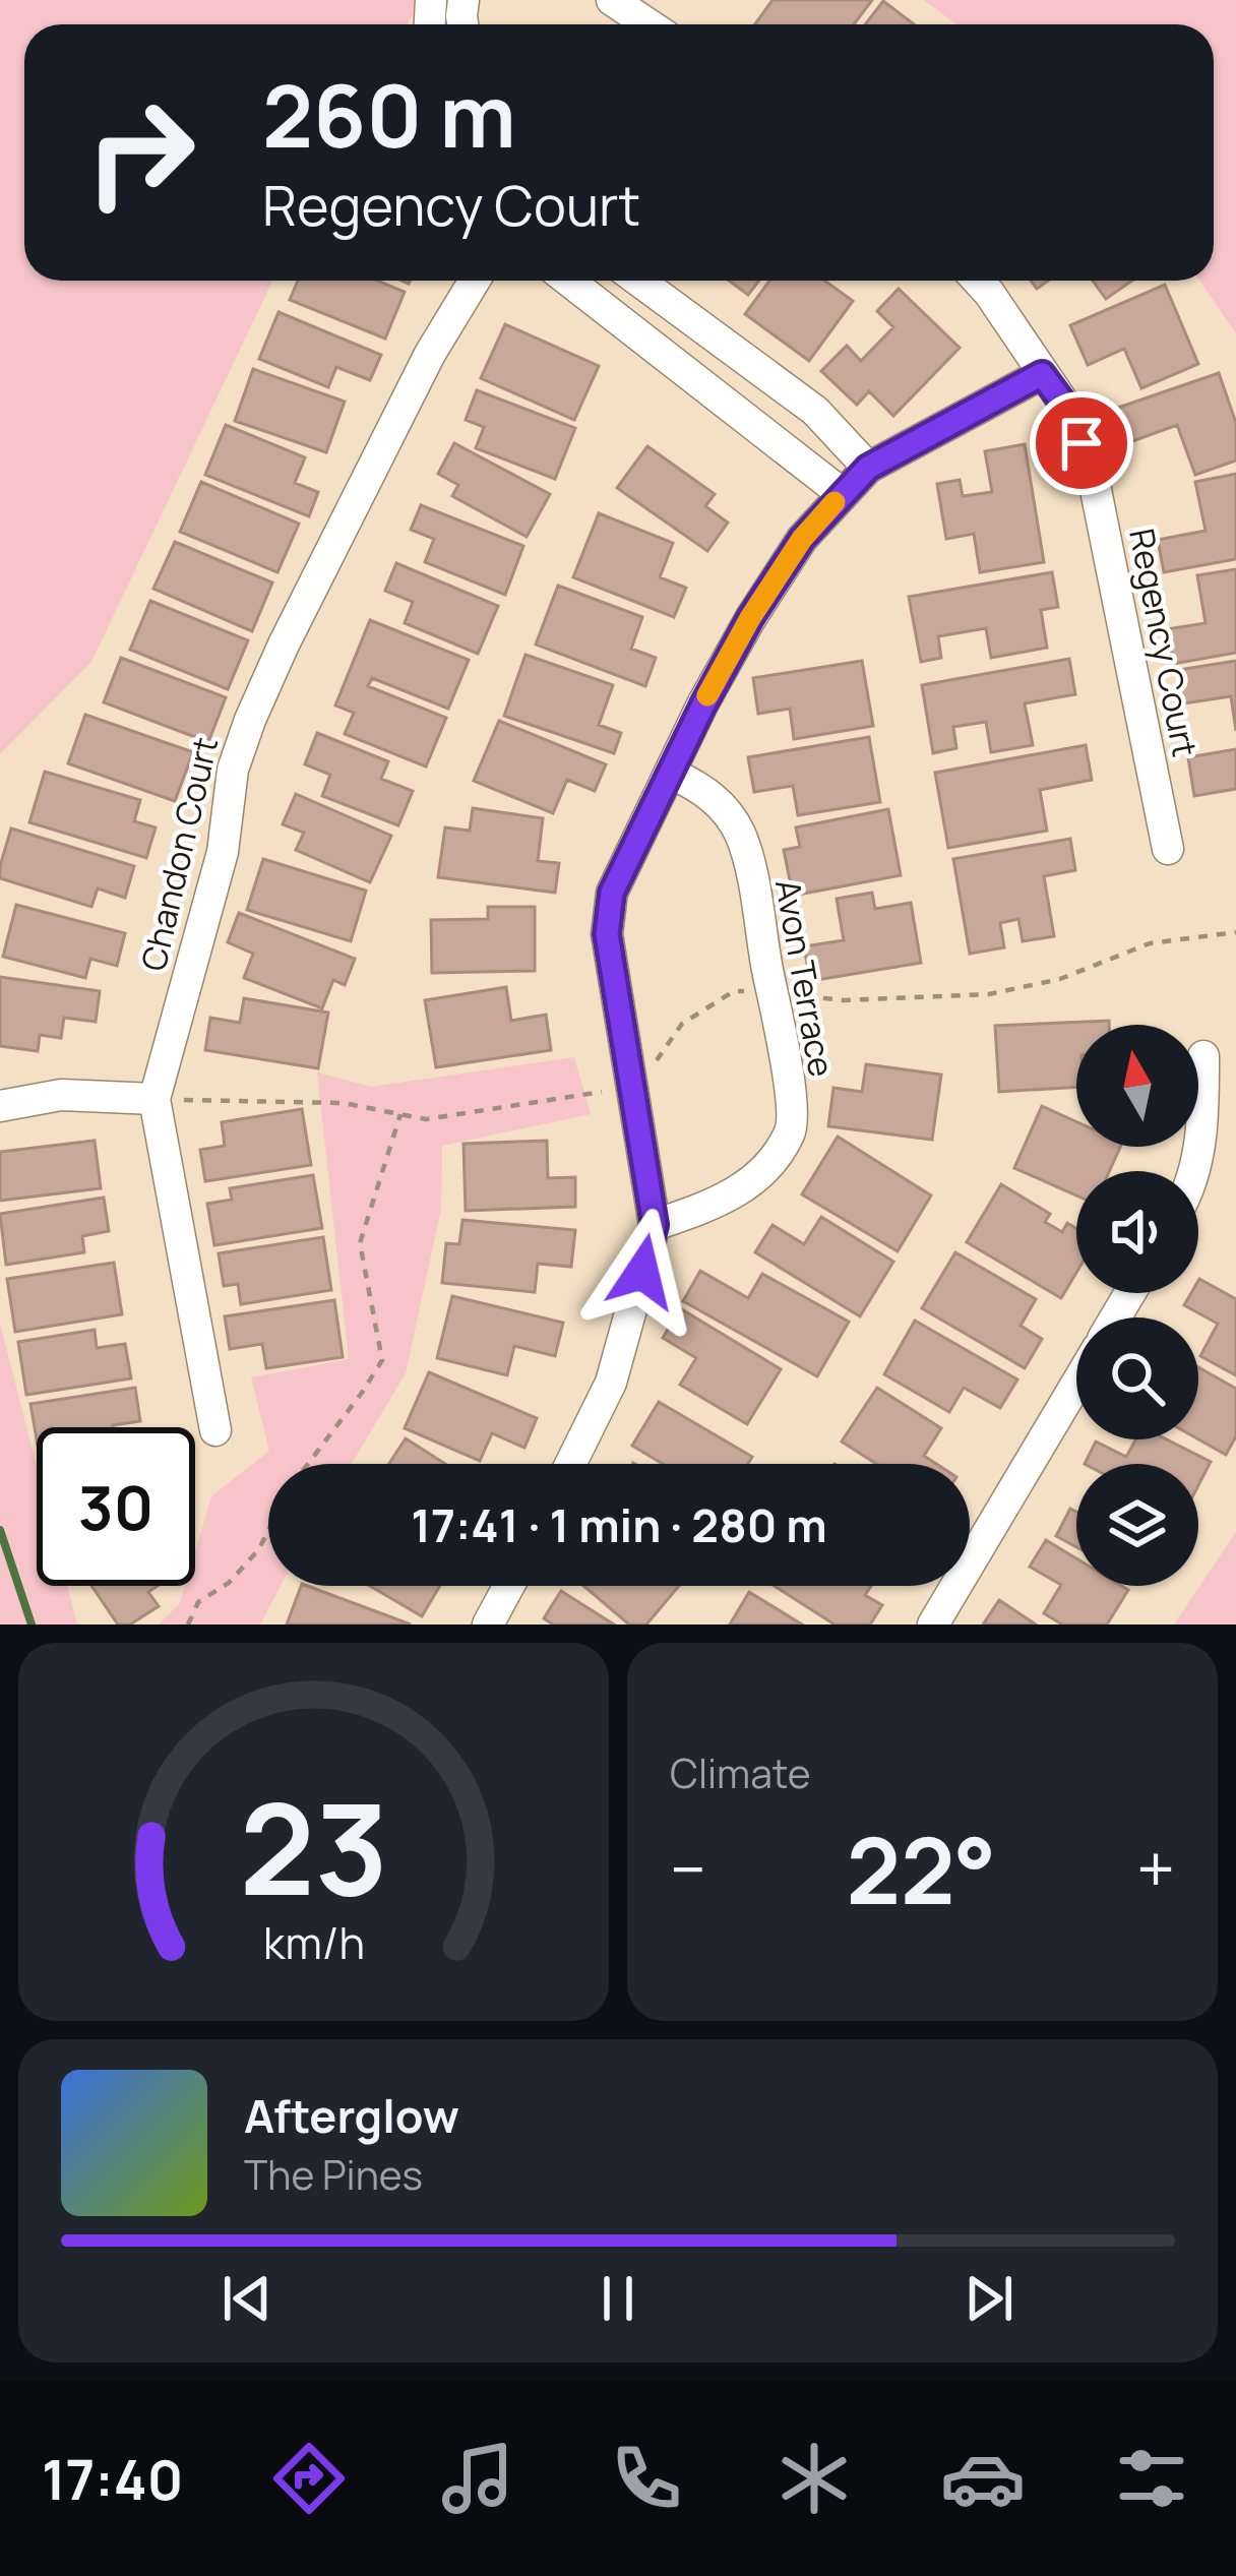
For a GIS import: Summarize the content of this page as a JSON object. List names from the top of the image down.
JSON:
{
  "streets": {
    "street": ["Regency Court", "Chandon Court", "Avon Terrace"]
  },
  "north": "top",
  "page": {
    "turn": ["260 m", "Regency Court"],
    "limit": "30",
    "trip": "17:41 · 1 min · 280 m",
    "tile": "Climate",
    "heat": ["−", "22°", "+"],
    "song": ["Afterglow", "The Pines"],
    "tabs": "17:40",
    "gauge": ["23", "km/h"]
  }
}
